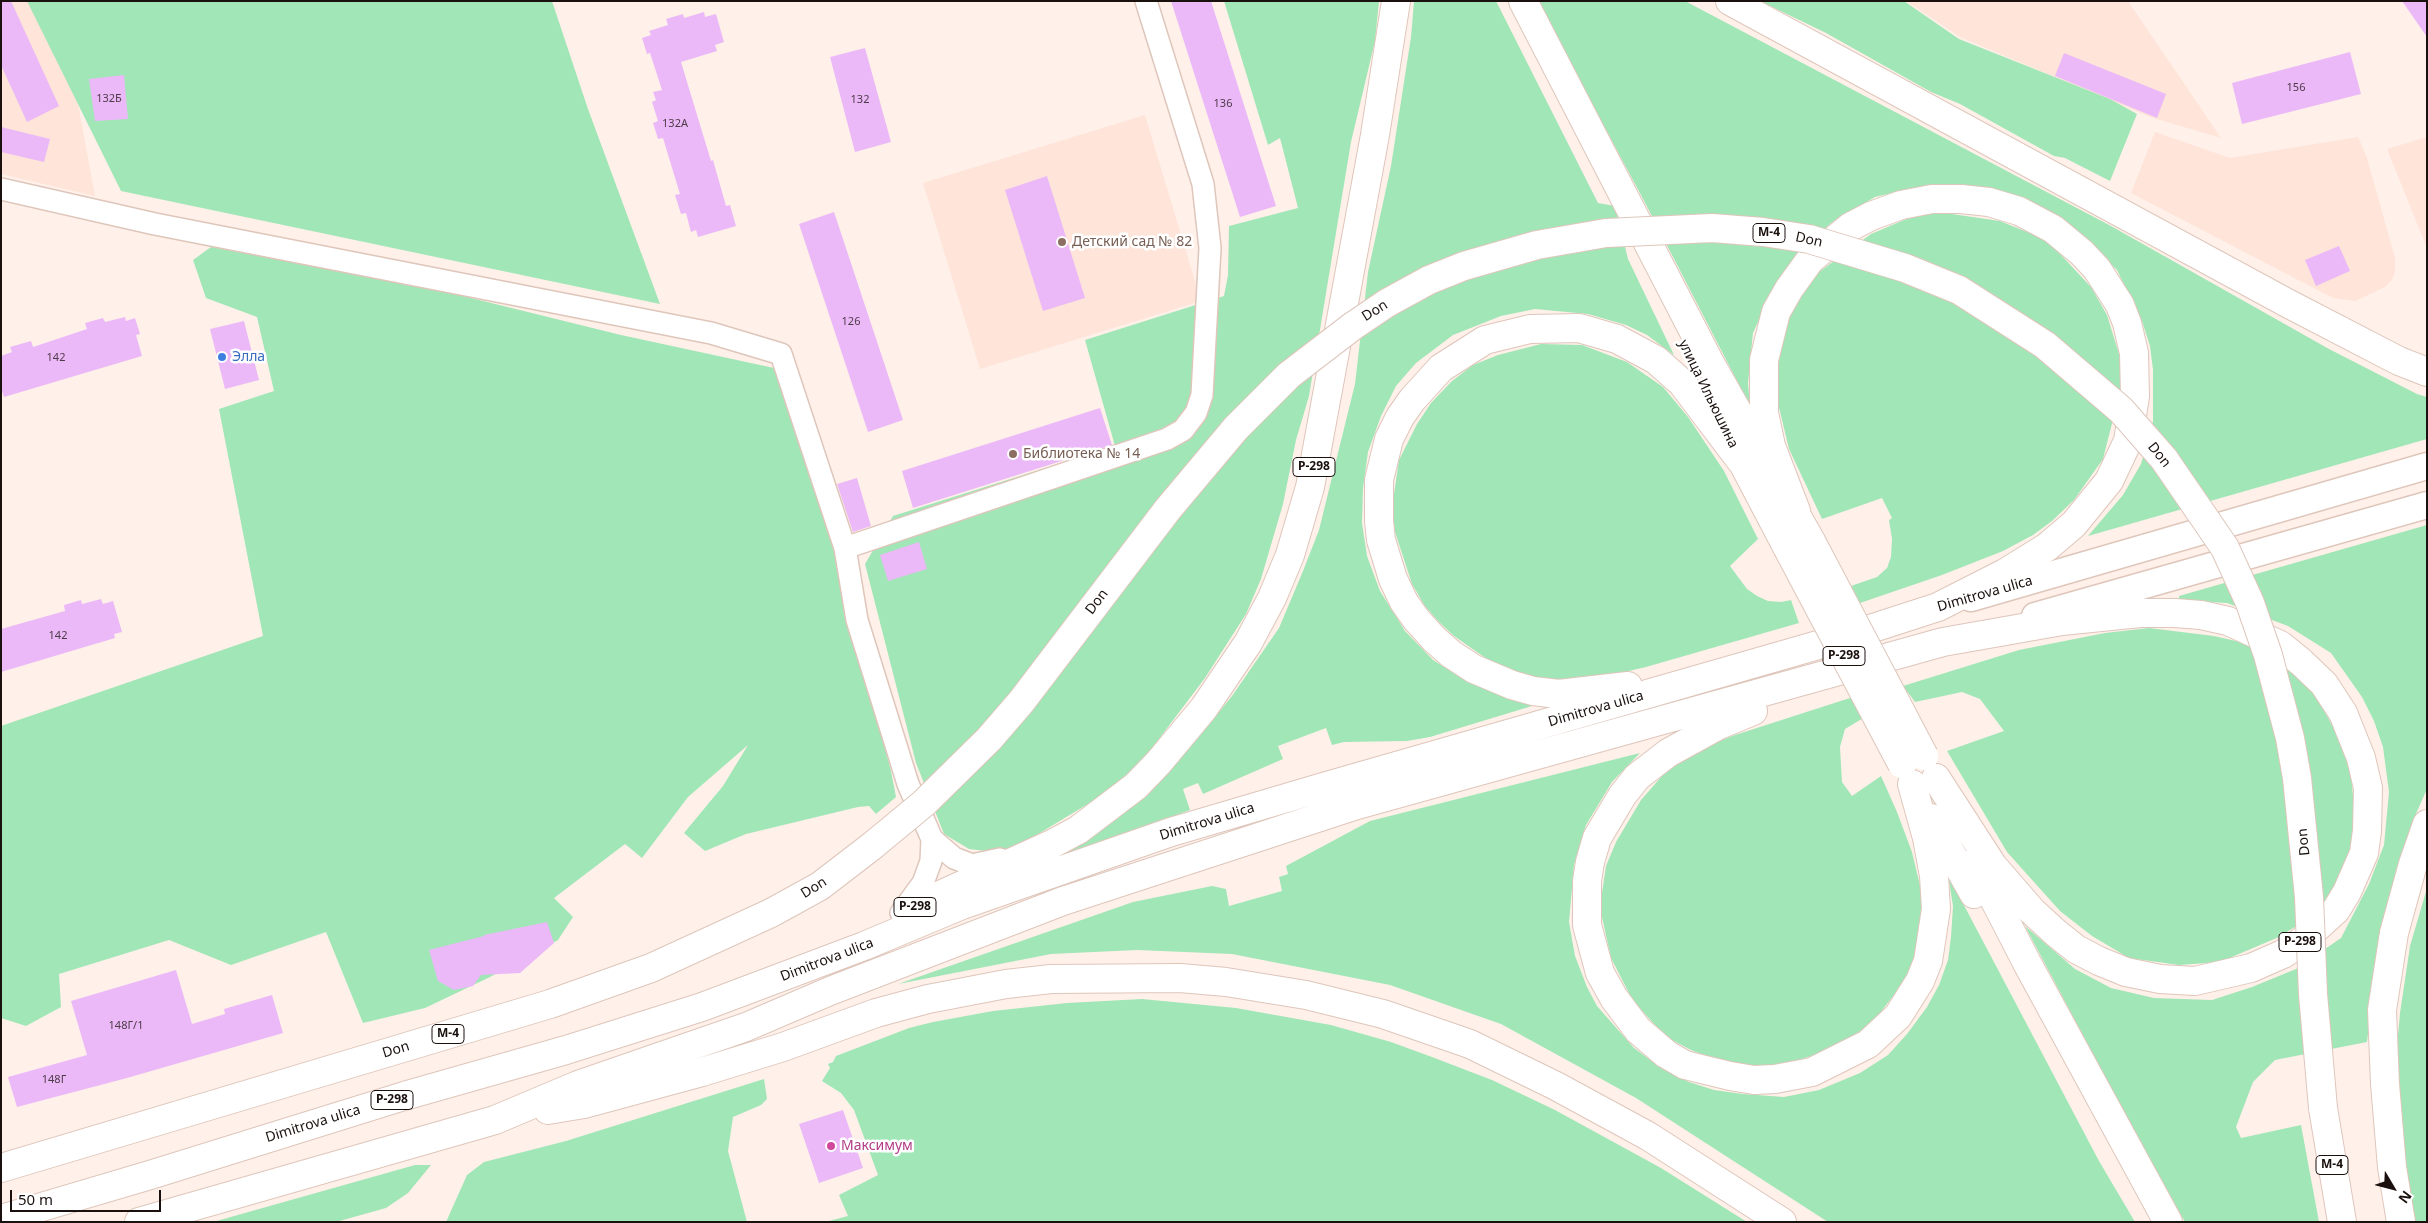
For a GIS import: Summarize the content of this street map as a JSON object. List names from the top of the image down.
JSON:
{
  "streets": {
    "highway": [
      "М-4",
      "Don",
      "улица Ильюшина",
      "Р-298",
      "Dimitrova ulica"
    ]
  },
  "crossings": [
    ["улица Ильюшина", "Р-298"],
    ["Р-298", "Dimitrova ulica"]
  ],
  "places": [
    "Детский сад № 82",
    "Элла",
    "Библиотека № 14",
    "Максимум"
  ],
  "house_numbers": [
    "156",
    "132Б",
    "132",
    "136",
    "132А",
    "126",
    "142",
    "142",
    "148Г/1",
    "148Г"
  ],
  "scale_bar": "50 m",
  "north": "bottom right"
}
